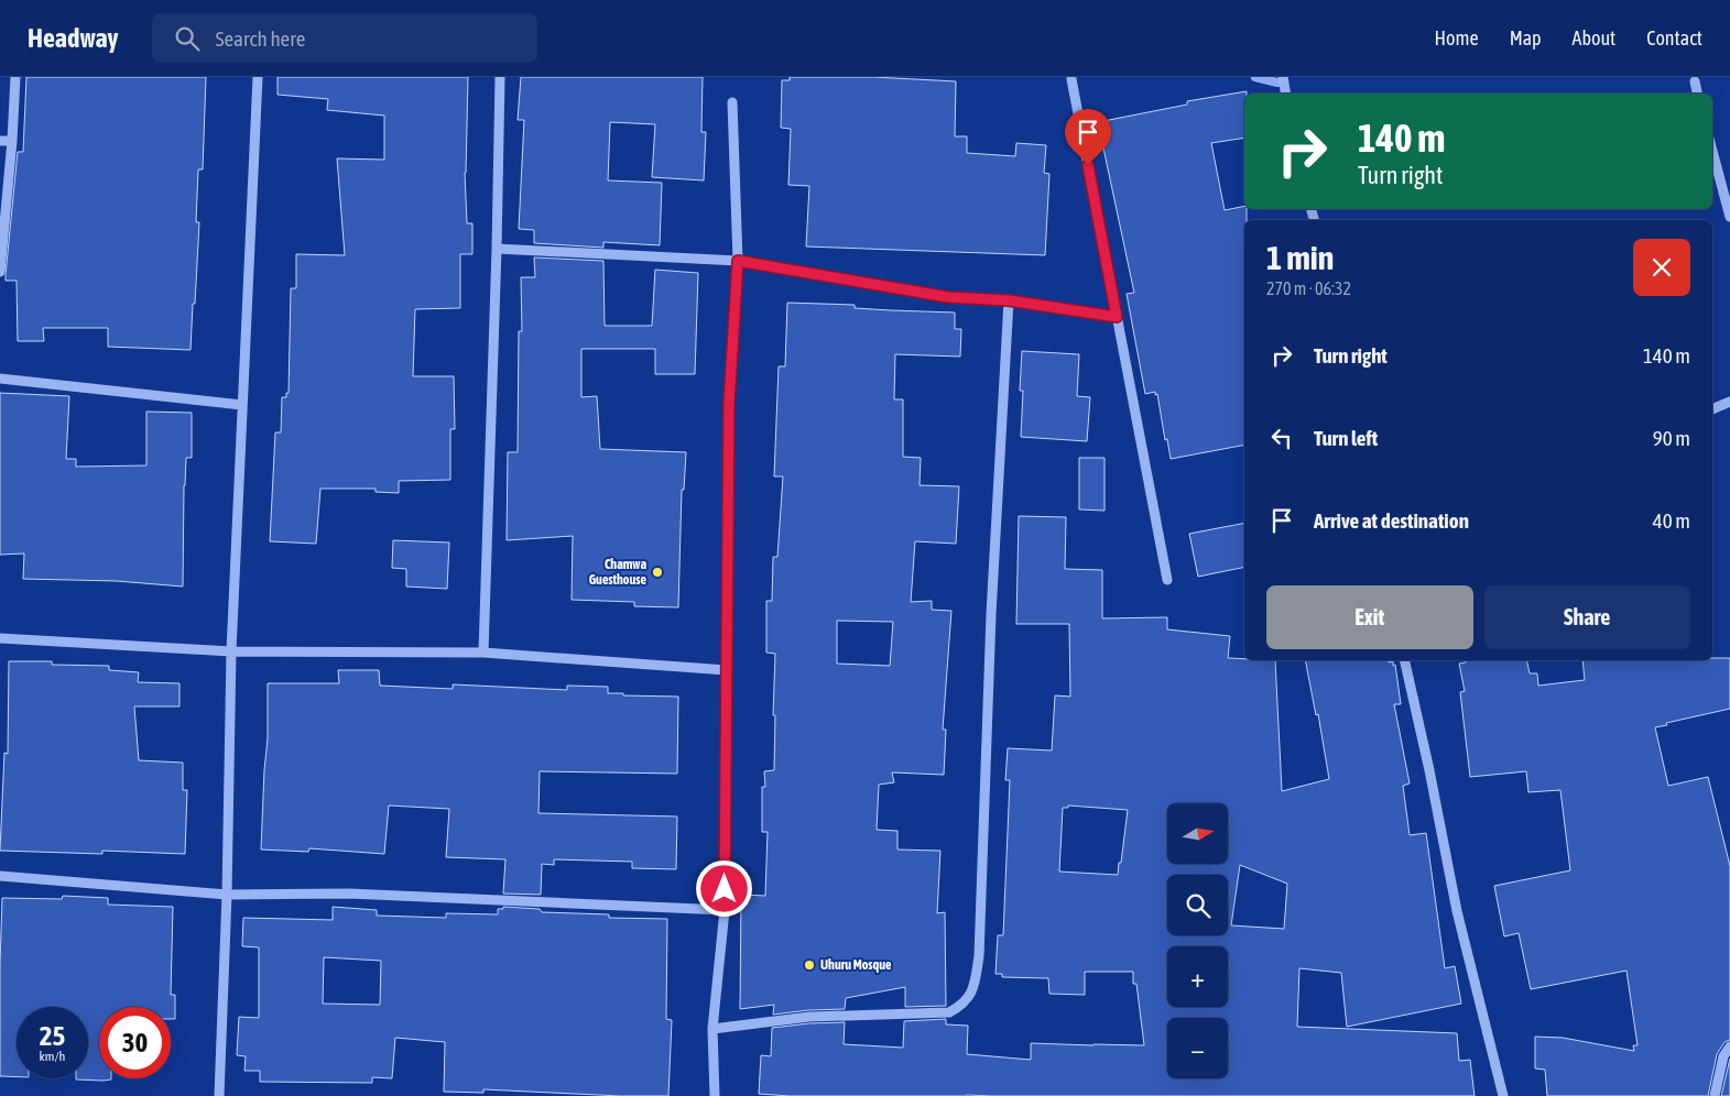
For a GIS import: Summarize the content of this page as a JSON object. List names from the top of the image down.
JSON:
{
  "places": ["Chamwa Guesthouse", "Uhuru Mosque"],
  "north": "right",
  "page": {
    "header": "Headway",
    "search": "Search here",
    "nav": [
      "Home",
      "Map",
      "About",
      "Contact"
    ],
    "turn": ["140 m", "Turn right"],
    "heading": ["1 min", "270 m · 06:32"],
    "list": [
      {
        "name": "Turn right",
        "value": "140 m"
      },
      {
        "name": "Turn left",
        "value": "90 m"
      },
      {
        "name": "Arrive at destination",
        "value": "40 m"
      }
    ],
    "buttons": ["Exit", "Share"],
    "map_buttons": ["+", "−"],
    "speed": "25 km/h",
    "limit": "30"
  }
}
